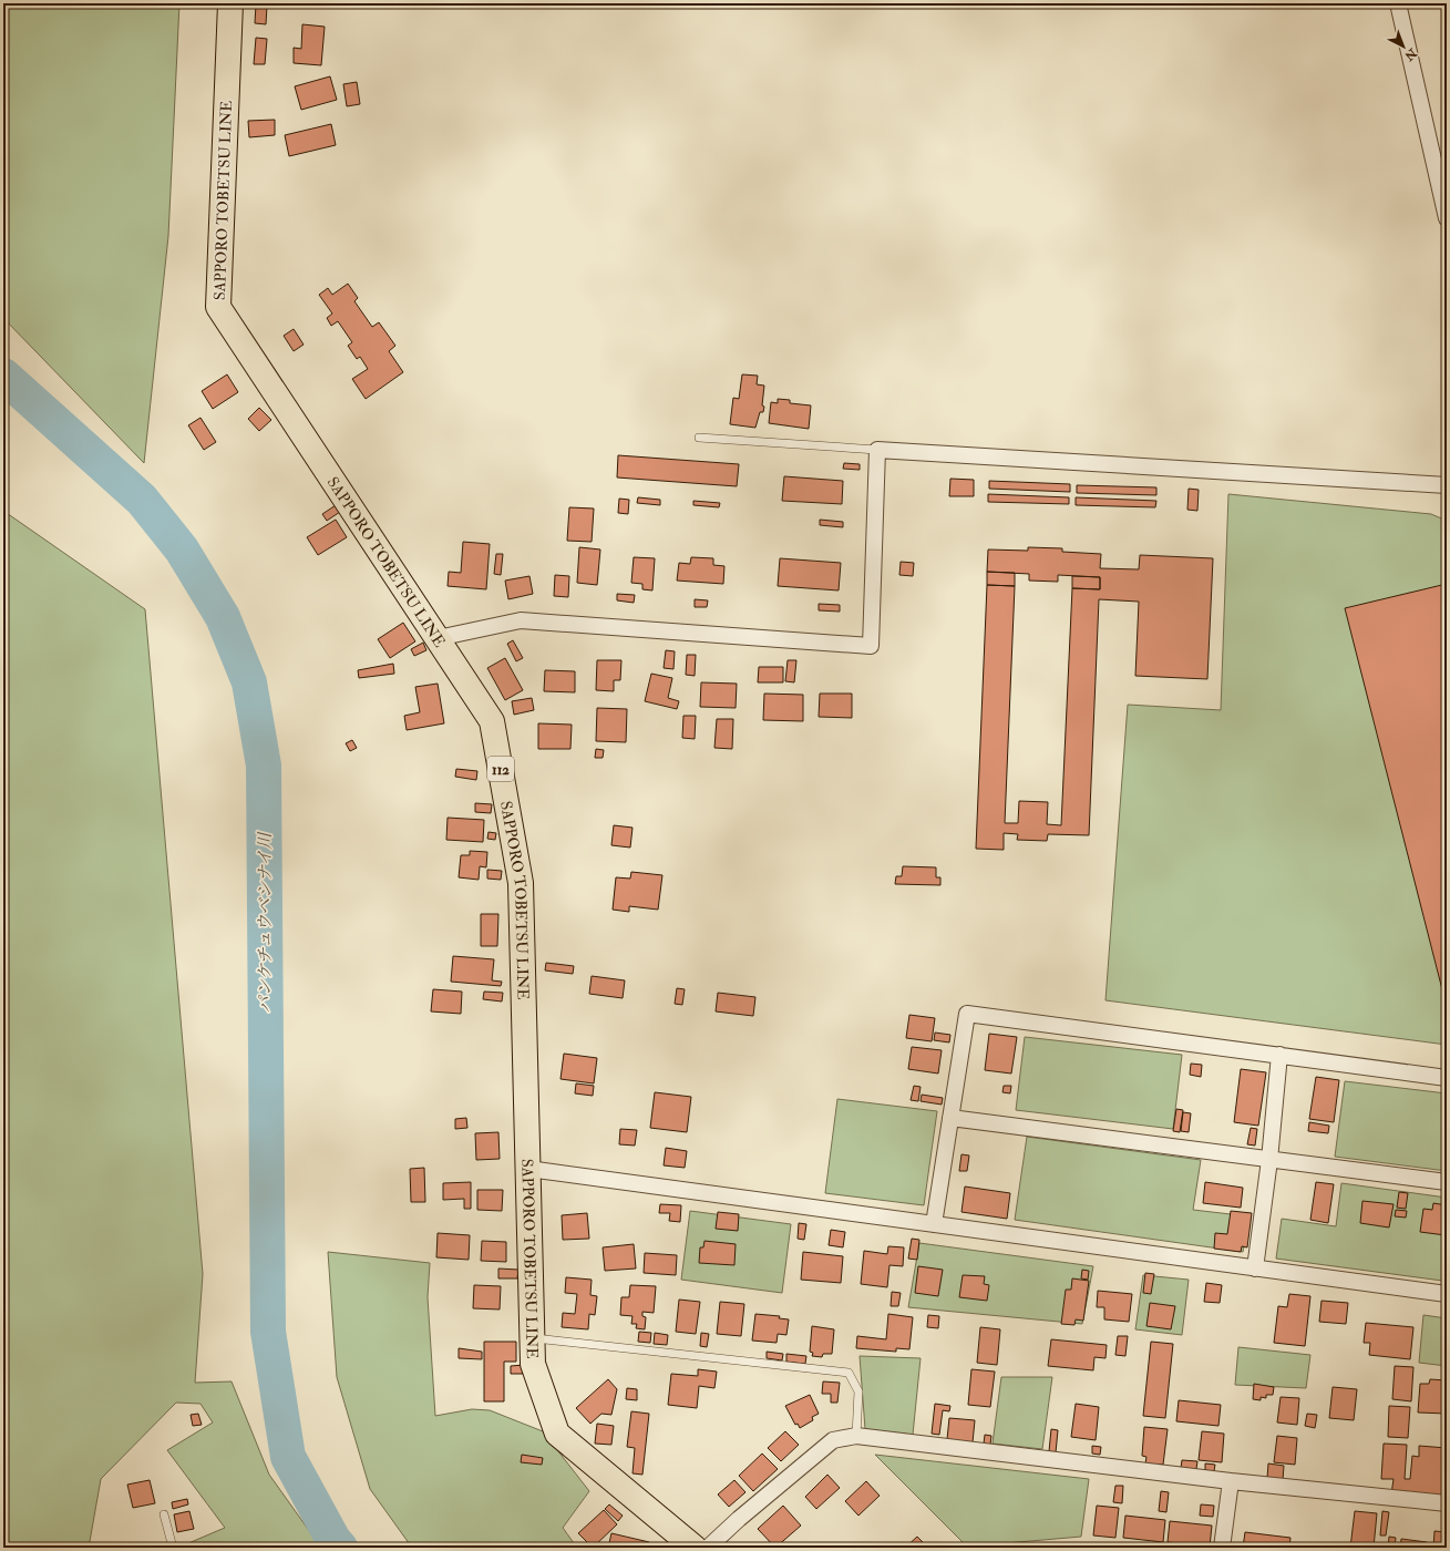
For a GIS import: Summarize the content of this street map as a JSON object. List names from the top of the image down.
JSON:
{
  "streets": {
    "main road": ["SAPPORO TOBETSU LINE", "112"]
  },
  "water": ["パンケチュウベシナイ川"],
  "north": "bottom right"
}
